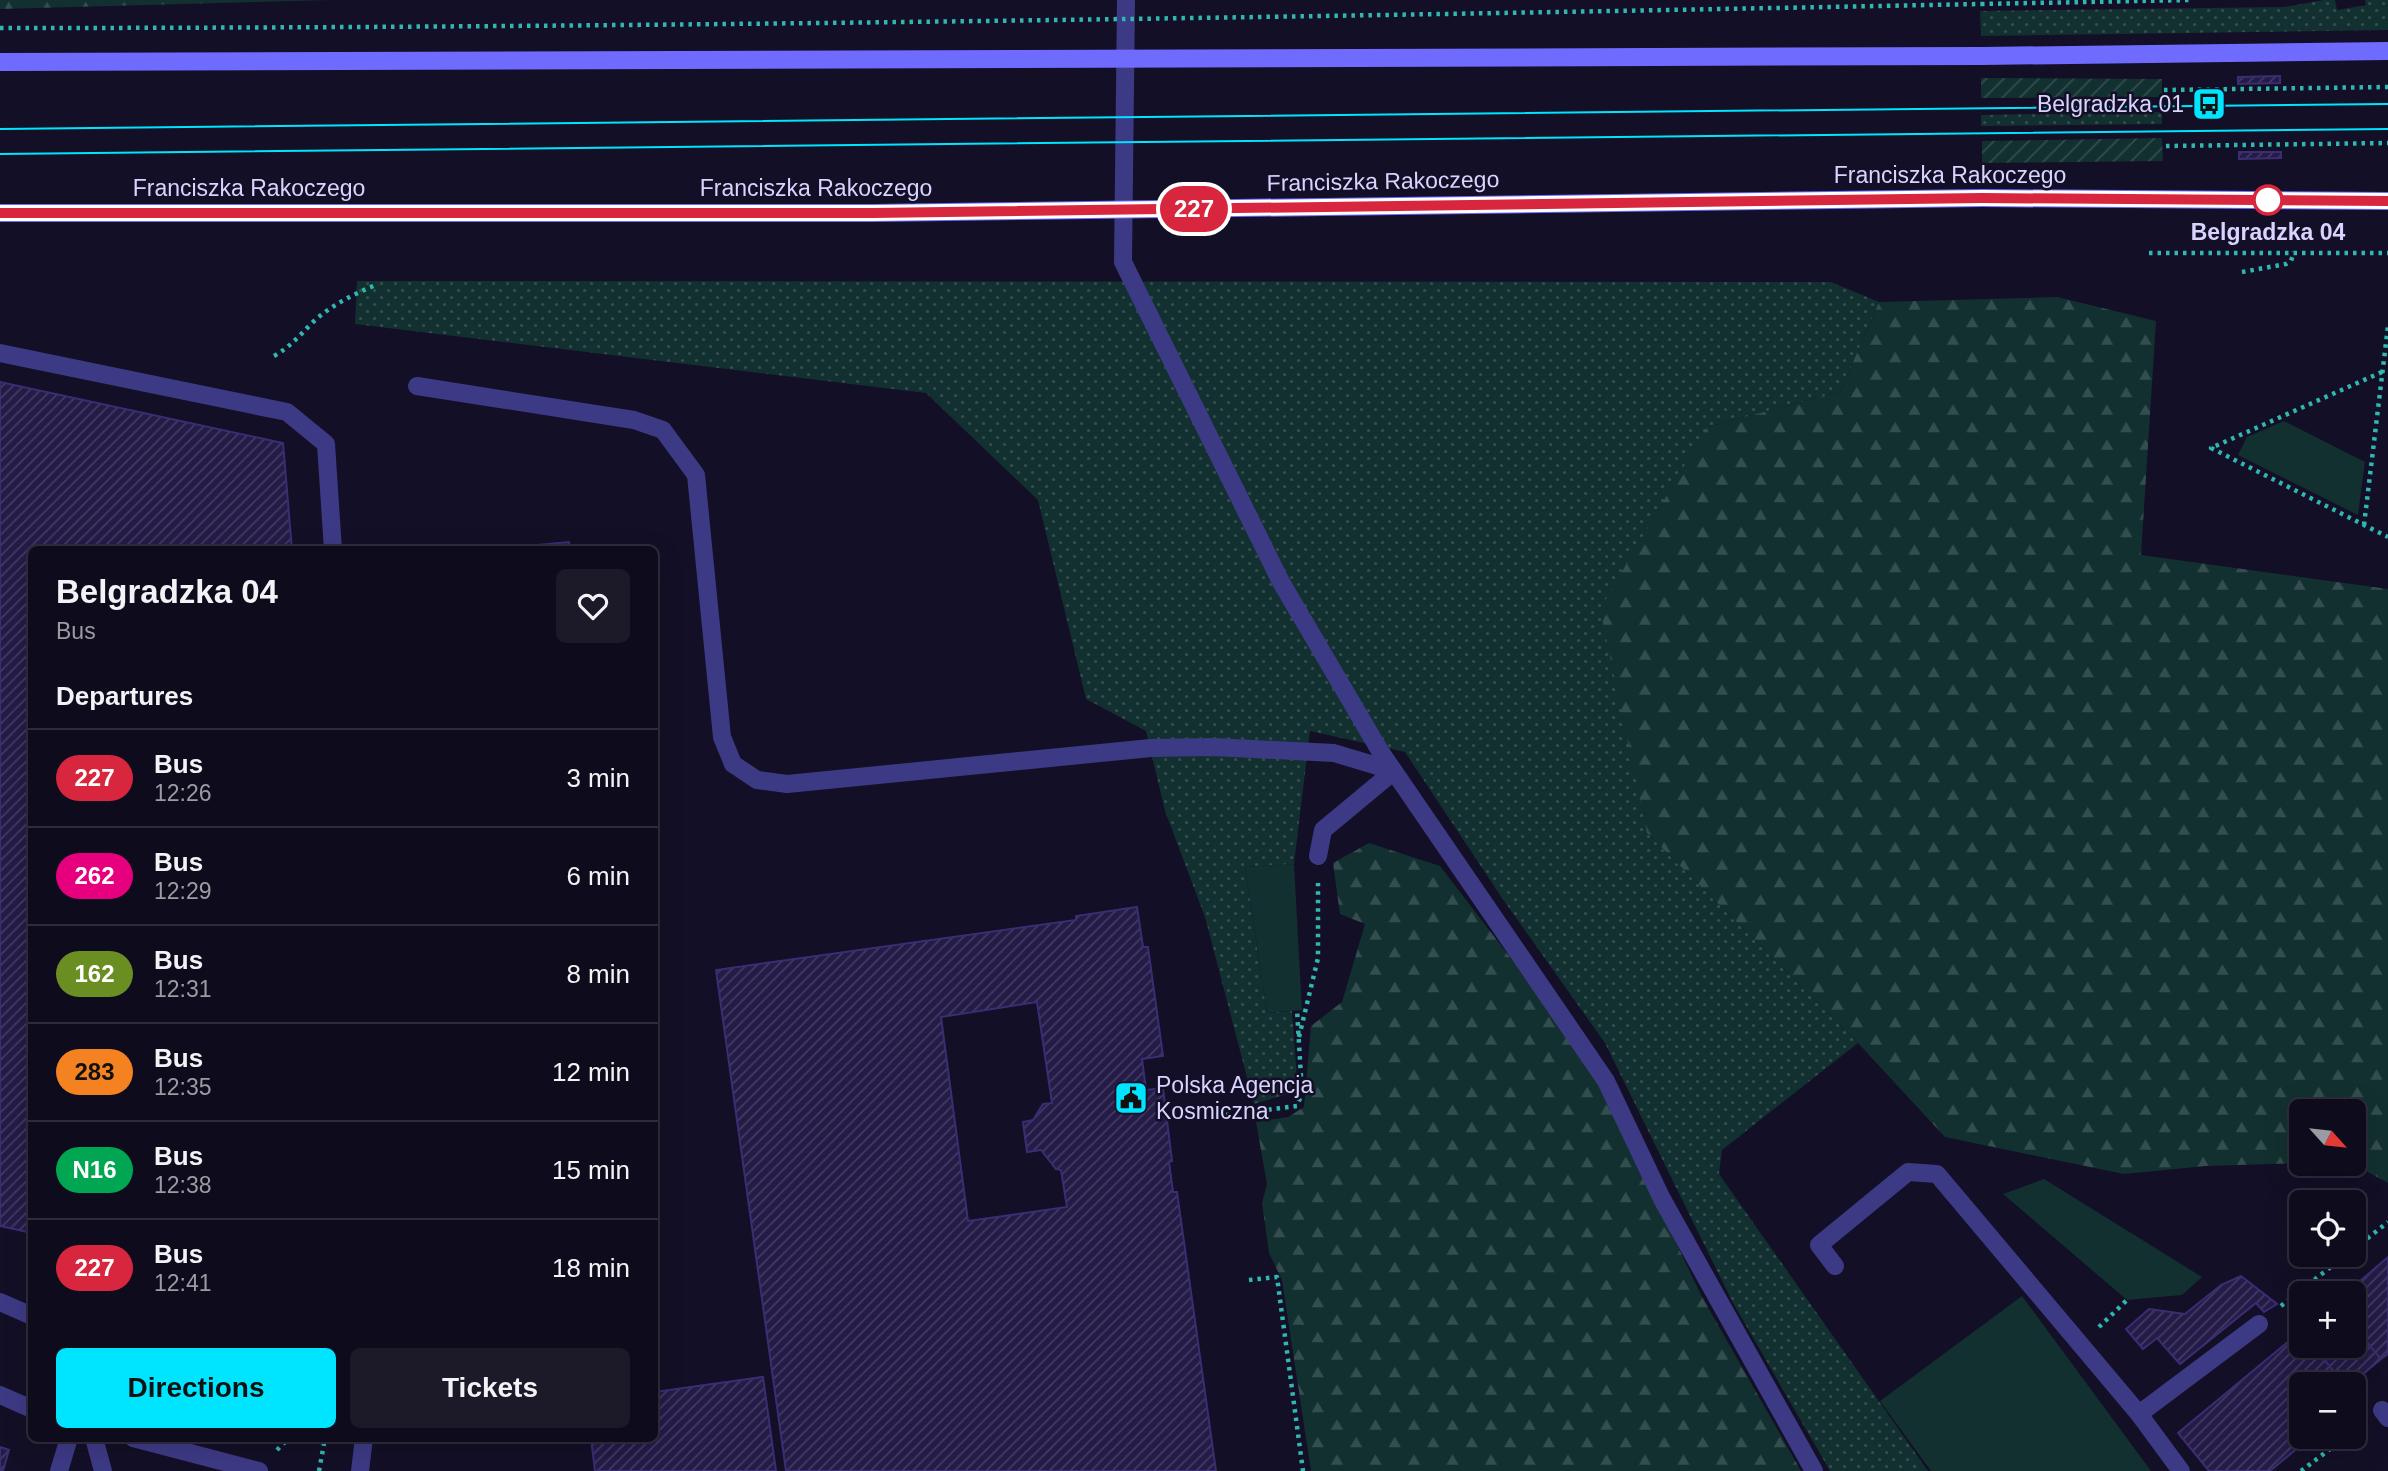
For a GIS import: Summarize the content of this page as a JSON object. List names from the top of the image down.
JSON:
{
  "streets": {
    "main road": ["Franciszka Rakoczego"]
  },
  "places": {
    "bus stop": ["Belgradzka 01"],
    "other": ["Belgradzka 04"],
    "public building": ["Polska Agencja Kosmiczna"]
  },
  "lines": ["bus line 227"],
  "north": "bottom right",
  "page": {
    "on_map": "227",
    "heading": [
      ["Belgradzka 04", "Bus"],
      "Departures"
    ],
    "list": [
      {
        "mark": "227",
        "name": "Bus",
        "note": "12:26",
        "value": "3 min"
      },
      {
        "mark": "262",
        "name": "Bus",
        "note": "12:29",
        "value": "6 min"
      },
      {
        "mark": "162",
        "name": "Bus",
        "note": "12:31",
        "value": "8 min"
      },
      {
        "mark": "283",
        "name": "Bus",
        "note": "12:35",
        "value": "12 min"
      },
      {
        "mark": "N16",
        "name": "Bus",
        "note": "12:38",
        "value": "15 min"
      },
      {
        "mark": "227",
        "name": "Bus",
        "note": "12:41",
        "value": "18 min"
      }
    ],
    "map_buttons": ["+", "−"],
    "buttons": ["Directions", "Tickets"]
  }
}
